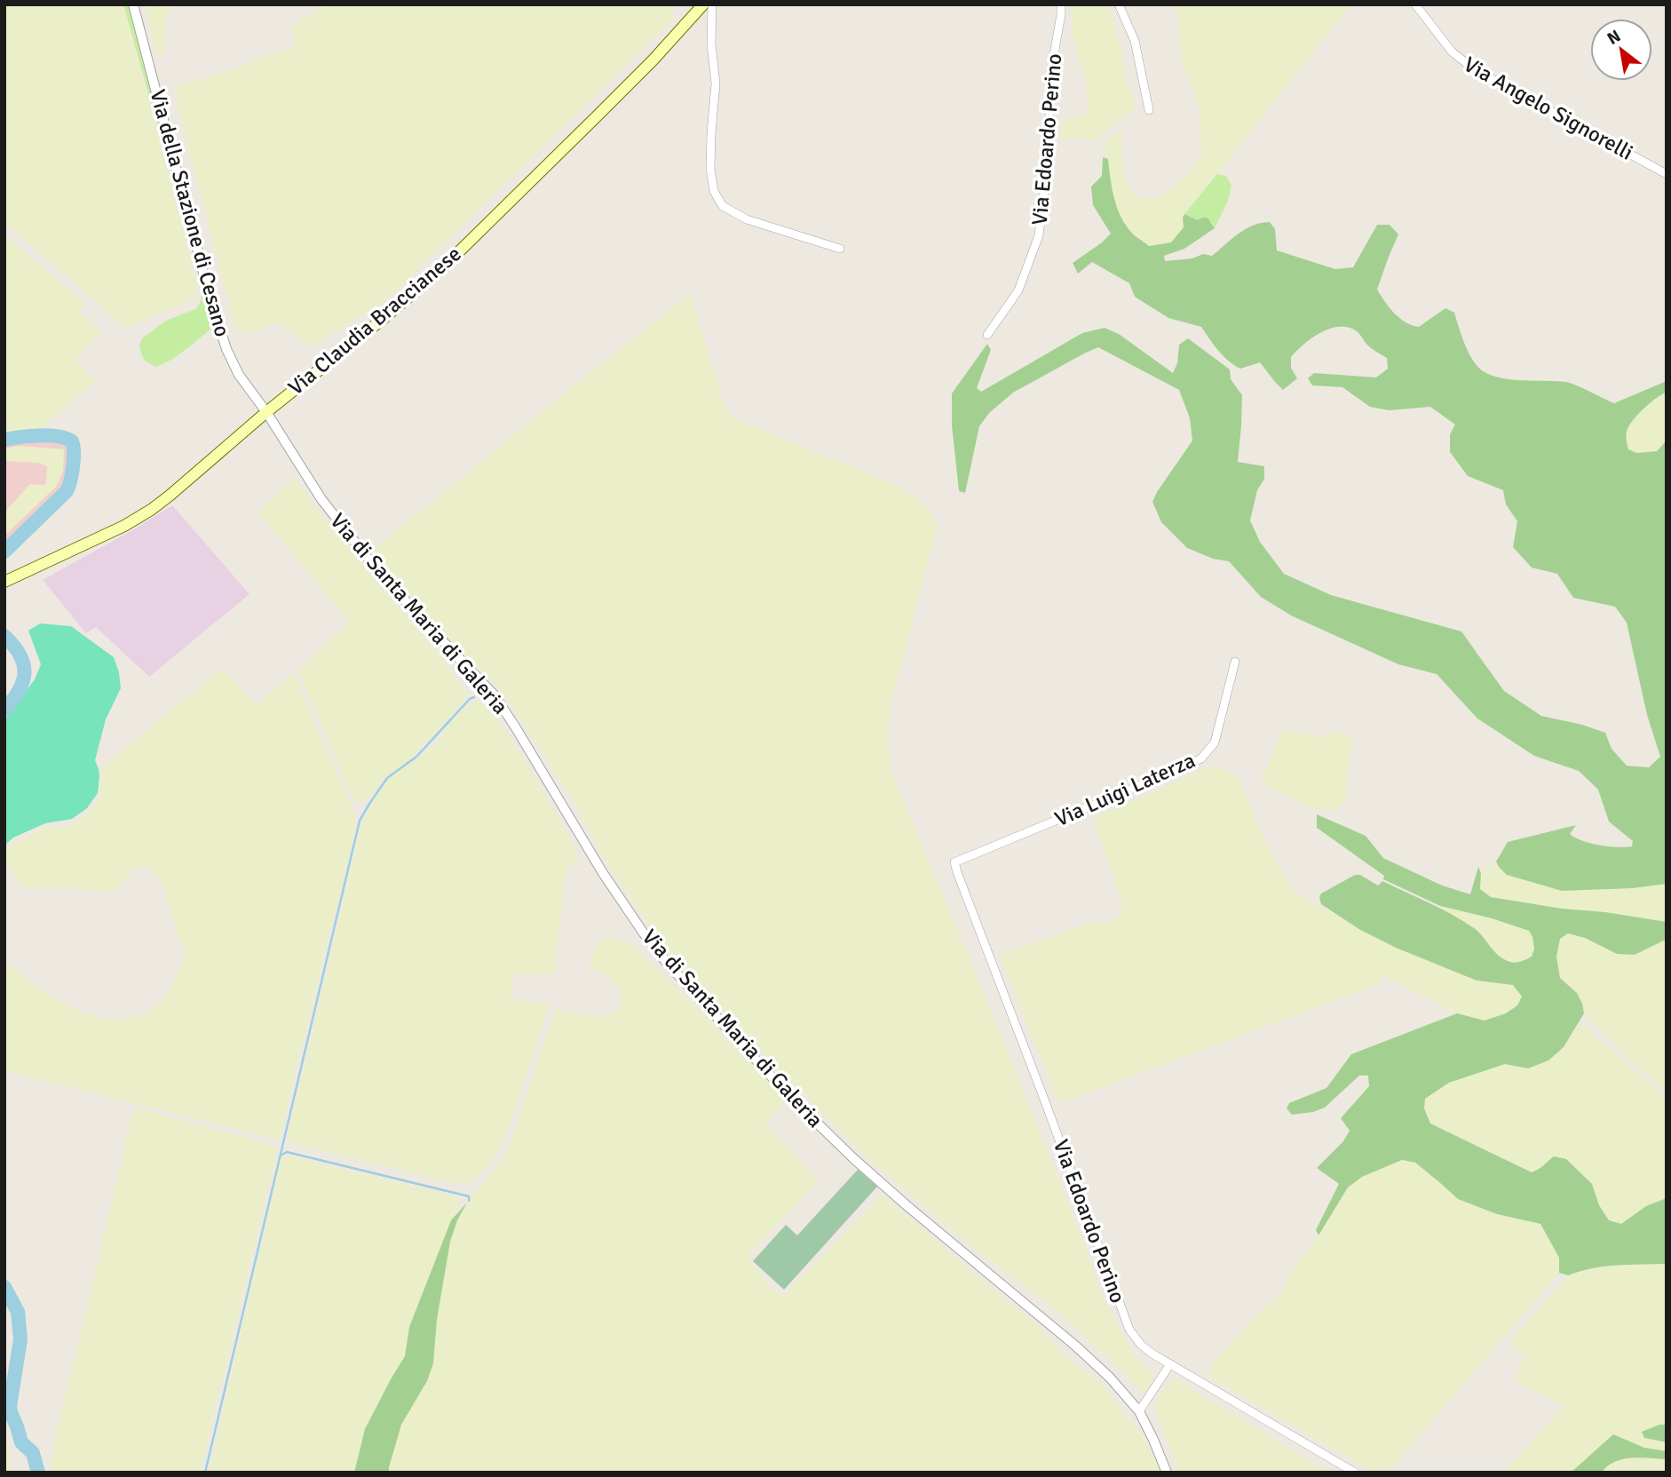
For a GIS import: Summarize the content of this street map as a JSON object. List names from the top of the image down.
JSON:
{
  "streets": {
    "main road": ["Via Claudia Braccianese"],
    "street": [
      "Via Angelo Signorelli",
      "Via Edoardo Perino",
      "Via della Stazione di Cesano",
      "Via di Santa Maria di Galeria",
      "Via Luigi Laterza"
    ]
  },
  "crossings": [
    ["Via Edoardo Perino", "Via Luigi Laterza"],
    ["Via della Stazione di Cesano", "Via Claudia Braccianese"],
    ["Via della Stazione di Cesano", "Via di Santa Maria di Galeria"],
    ["Via Claudia Braccianese", "Via di Santa Maria di Galeria"]
  ],
  "north": "top left"
}
